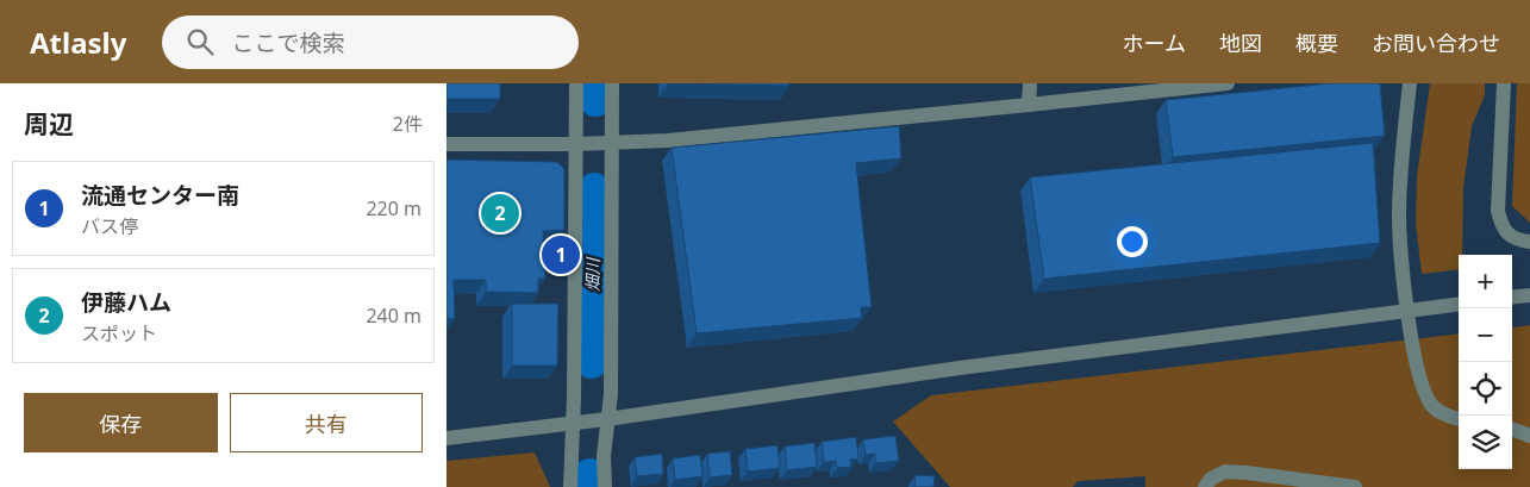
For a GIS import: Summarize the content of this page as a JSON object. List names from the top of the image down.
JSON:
{
  "water": ["畑川"],
  "page": {
    "header": "Atlasly",
    "search": "ここで検索",
    "nav": [
      "ホーム",
      "地図",
      "概要",
      "お問い合わせ"
    ],
    "heading": ["周辺", "2件"],
    "list": [
      {
        "mark": "1",
        "name": "流通センター南",
        "note": "バス停",
        "value": "220 m"
      },
      {
        "mark": "2",
        "name": "伊藤ハム",
        "note": "スポット",
        "value": "240 m"
      }
    ],
    "pins": ["2", "1"],
    "map_buttons": ["+", "−"],
    "buttons": ["保存", "共有"]
  }
}
